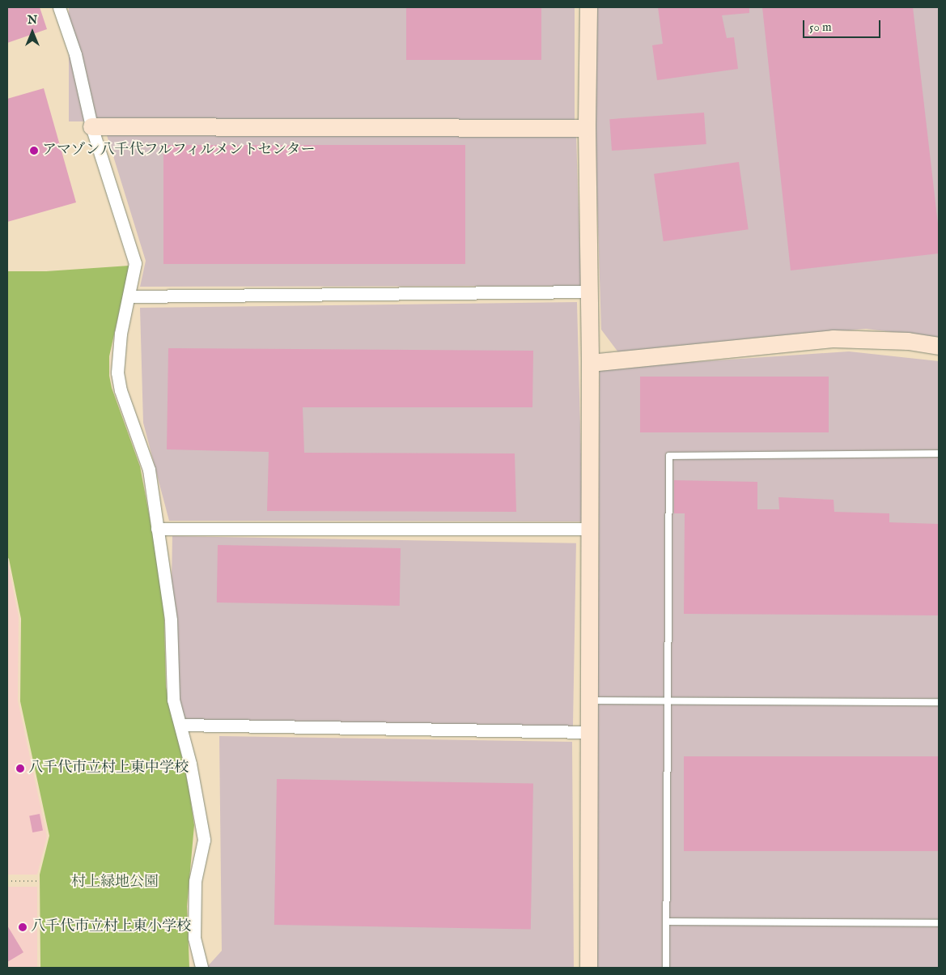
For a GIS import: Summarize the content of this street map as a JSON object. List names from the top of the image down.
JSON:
{
  "parks": ["村上緑地公園"],
  "places": ["アマゾン八千代フルフィルメントセンター", "八千代市立村上東中学校", "八千代市立村上東小学校"],
  "scale_bar": "50 m",
  "north": "top"
}
